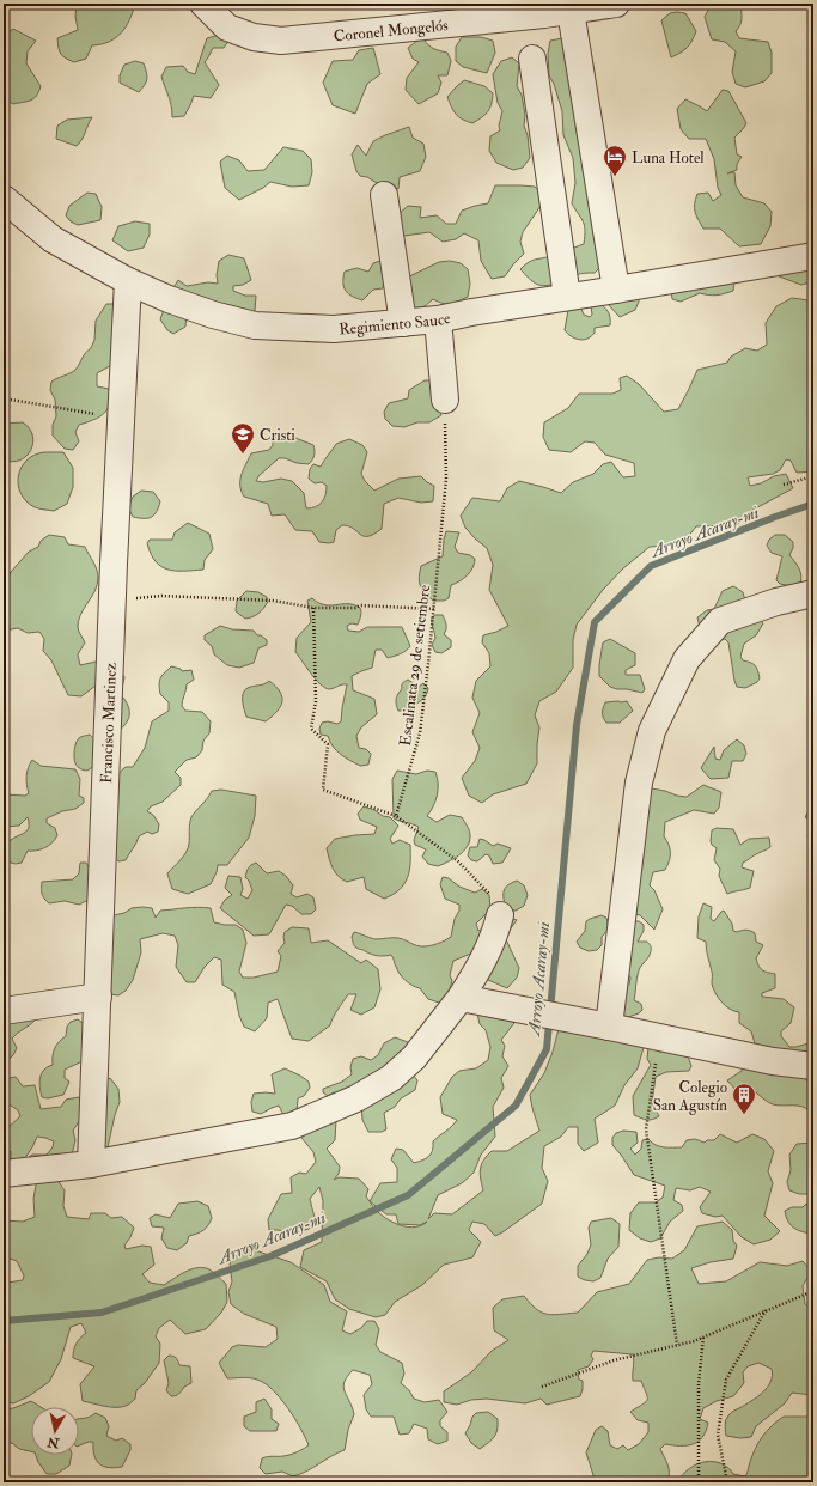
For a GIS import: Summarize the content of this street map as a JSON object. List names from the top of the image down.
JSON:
{
  "streets": {
    "street": ["Coronel Mongelós", "Regimiento Sauce", "Francisco Martinez"],
    "path": ["Escalinata 29 de setiembre"]
  },
  "crossings": [
    ["Regimiento Sauce", "Francisco Martinez"]
  ],
  "water": ["Arroyo Acaray-mi"],
  "places": {
    "hotel": ["Luna Hotel"],
    "school or university": ["Cristi"],
    "building": ["Colegio San Agustín"]
  },
  "north": "bottom"
}
